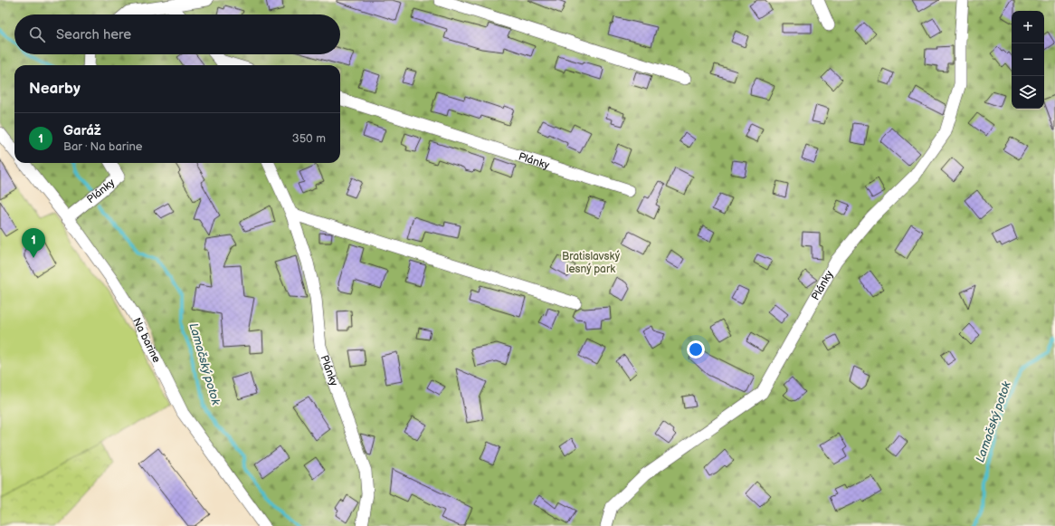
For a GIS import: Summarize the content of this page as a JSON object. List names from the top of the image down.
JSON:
{
  "streets": {
    "street": ["Plánky", "Na barine"]
  },
  "crossings": [
    ["Plánky", "Na barine"]
  ],
  "water": ["Lamačský potok"],
  "parks": ["Bratislavský lesný park"],
  "page": {
    "map_buttons": ["+", "−"],
    "search": "Search here",
    "heading": "Nearby",
    "list": [
      {
        "mark": "1",
        "name": "Garáž",
        "note": "Bar · Na barine",
        "value": "350 m"
      }
    ],
    "pins": "1"
  }
}
